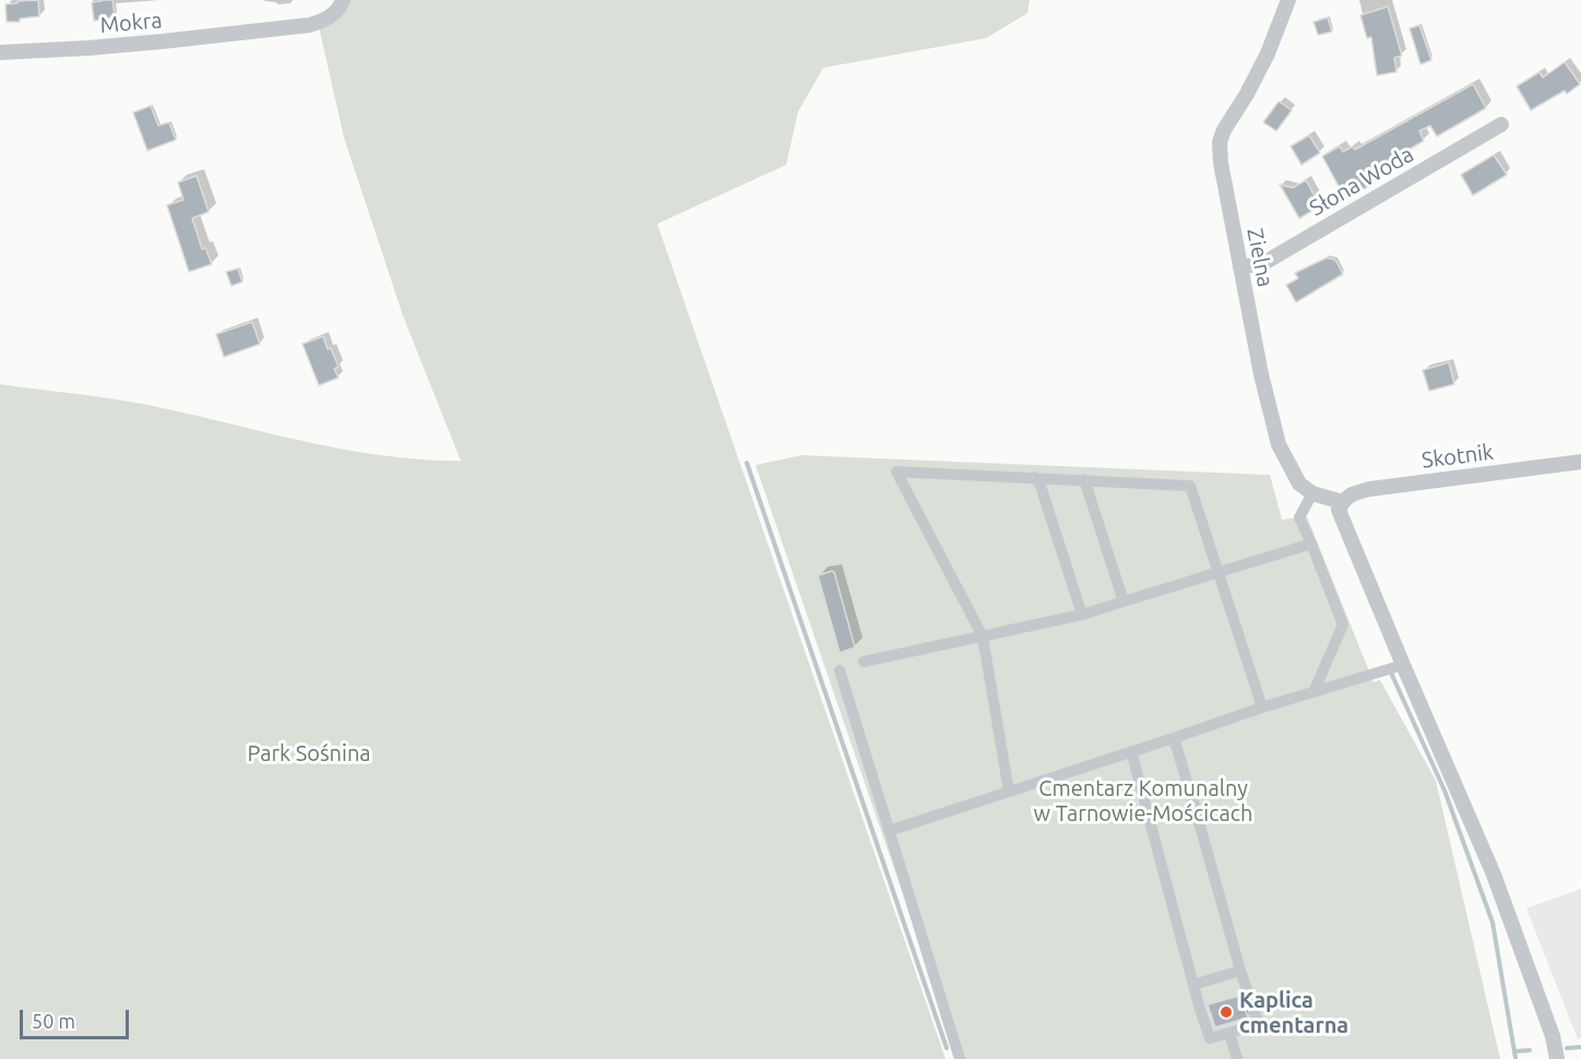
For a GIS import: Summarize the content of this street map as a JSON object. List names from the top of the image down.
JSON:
{
  "streets": {
    "street": [
      "Mokra",
      "Słona Woda",
      "Zielna",
      "Skotnik"
    ]
  },
  "crossings": [
    ["Słona Woda", "Zielna"]
  ],
  "parks": ["Park Sośnina", "Cmentarz Komunalny w Tarnowie-Mościcach"],
  "places": ["Kaplica cmentarna"],
  "scale_bar": "50 m"
}
